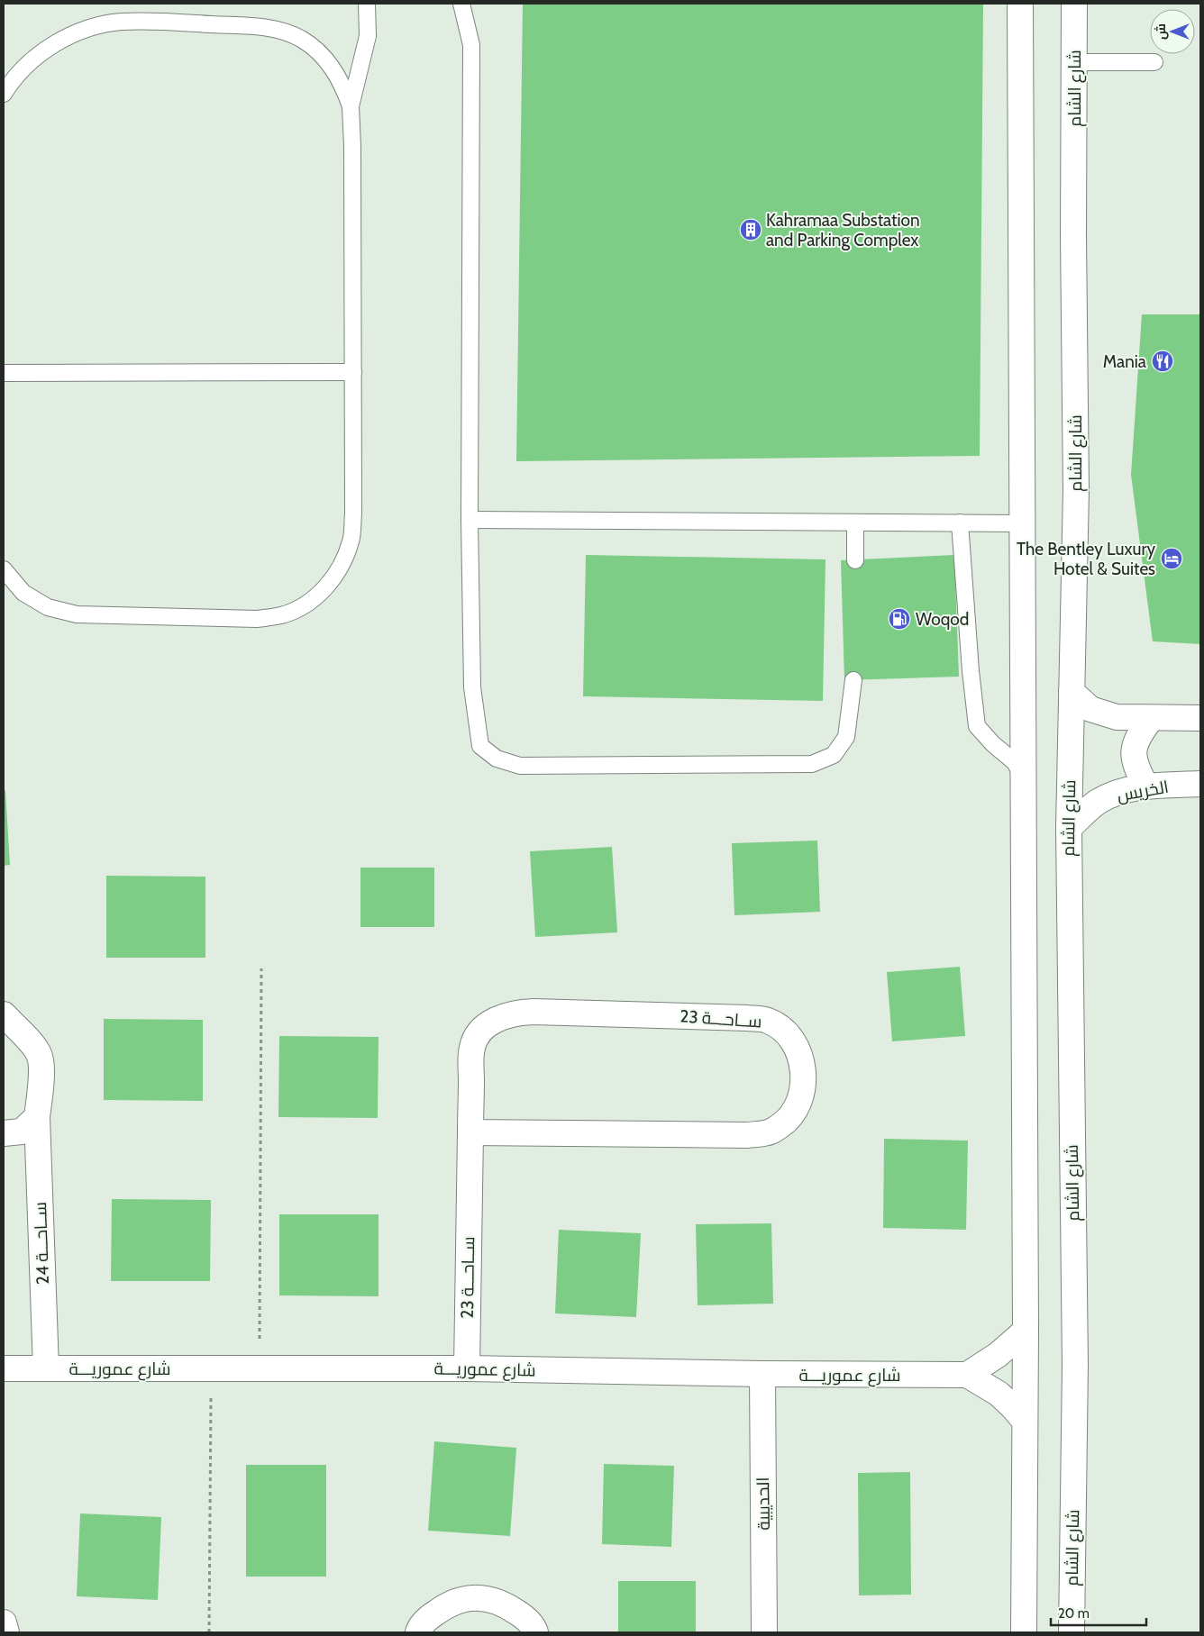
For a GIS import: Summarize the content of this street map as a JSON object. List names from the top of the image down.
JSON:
{
  "streets": {
    "street": [
      "شارع الشام",
      "الخريس",
      "ســاحـــة 23",
      "ســاحـــة 24",
      "شارع عموريـــة",
      "الحديبية"
    ]
  },
  "crossings": [
    ["شارع الشام", "الخريس"],
    ["ســاحـــة 23", "شارع عموريـــة"],
    ["ســاحـــة 24", "شارع عموريـــة"],
    ["شارع عموريـــة", "الحديبية"]
  ],
  "places": {
    "building": ["Kahramaa Substation and Parking Complex"],
    "restaurant": ["Mania"],
    "hotel": ["The Bentley Luxury Hotel & Suites"],
    "fuel station": ["Woqod"]
  },
  "scale_bar": "20 m",
  "north": "left"
}
